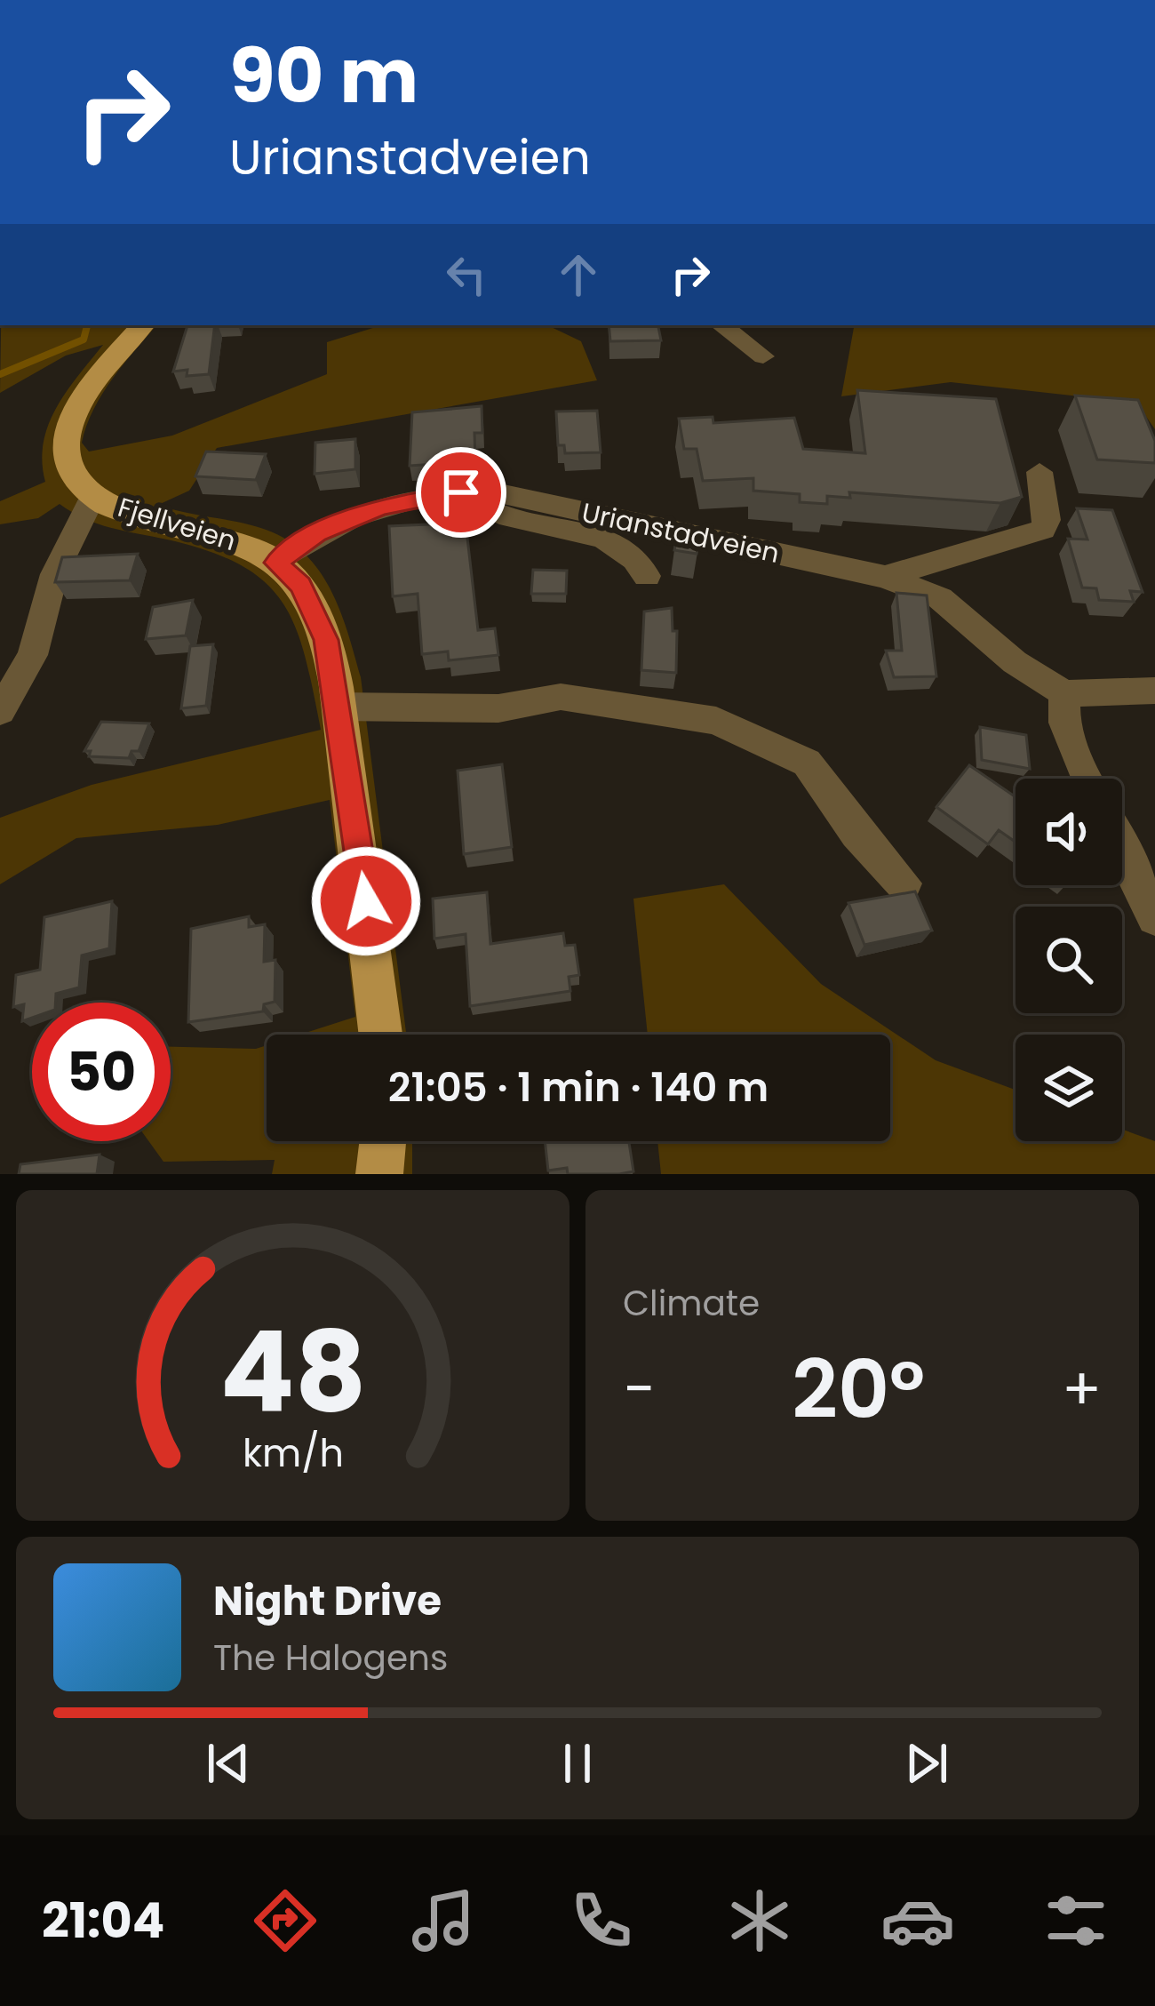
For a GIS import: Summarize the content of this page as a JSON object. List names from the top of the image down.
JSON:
{
  "streets": {
    "main road": ["Fjellveien"],
    "street": ["Urianstadveien"]
  },
  "crossings": [
    ["Fjellveien", "Urianstadveien"]
  ],
  "page": {
    "turn": ["90 m", "Urianstadveien"],
    "limit": "50",
    "trip": "21:05 · 1 min · 140 m",
    "tile": "Climate",
    "heat": ["−", "20°", "+"],
    "song": ["Night Drive", "The Halogens"],
    "tabs": "21:04",
    "gauge": ["48", "km/h"]
  }
}
